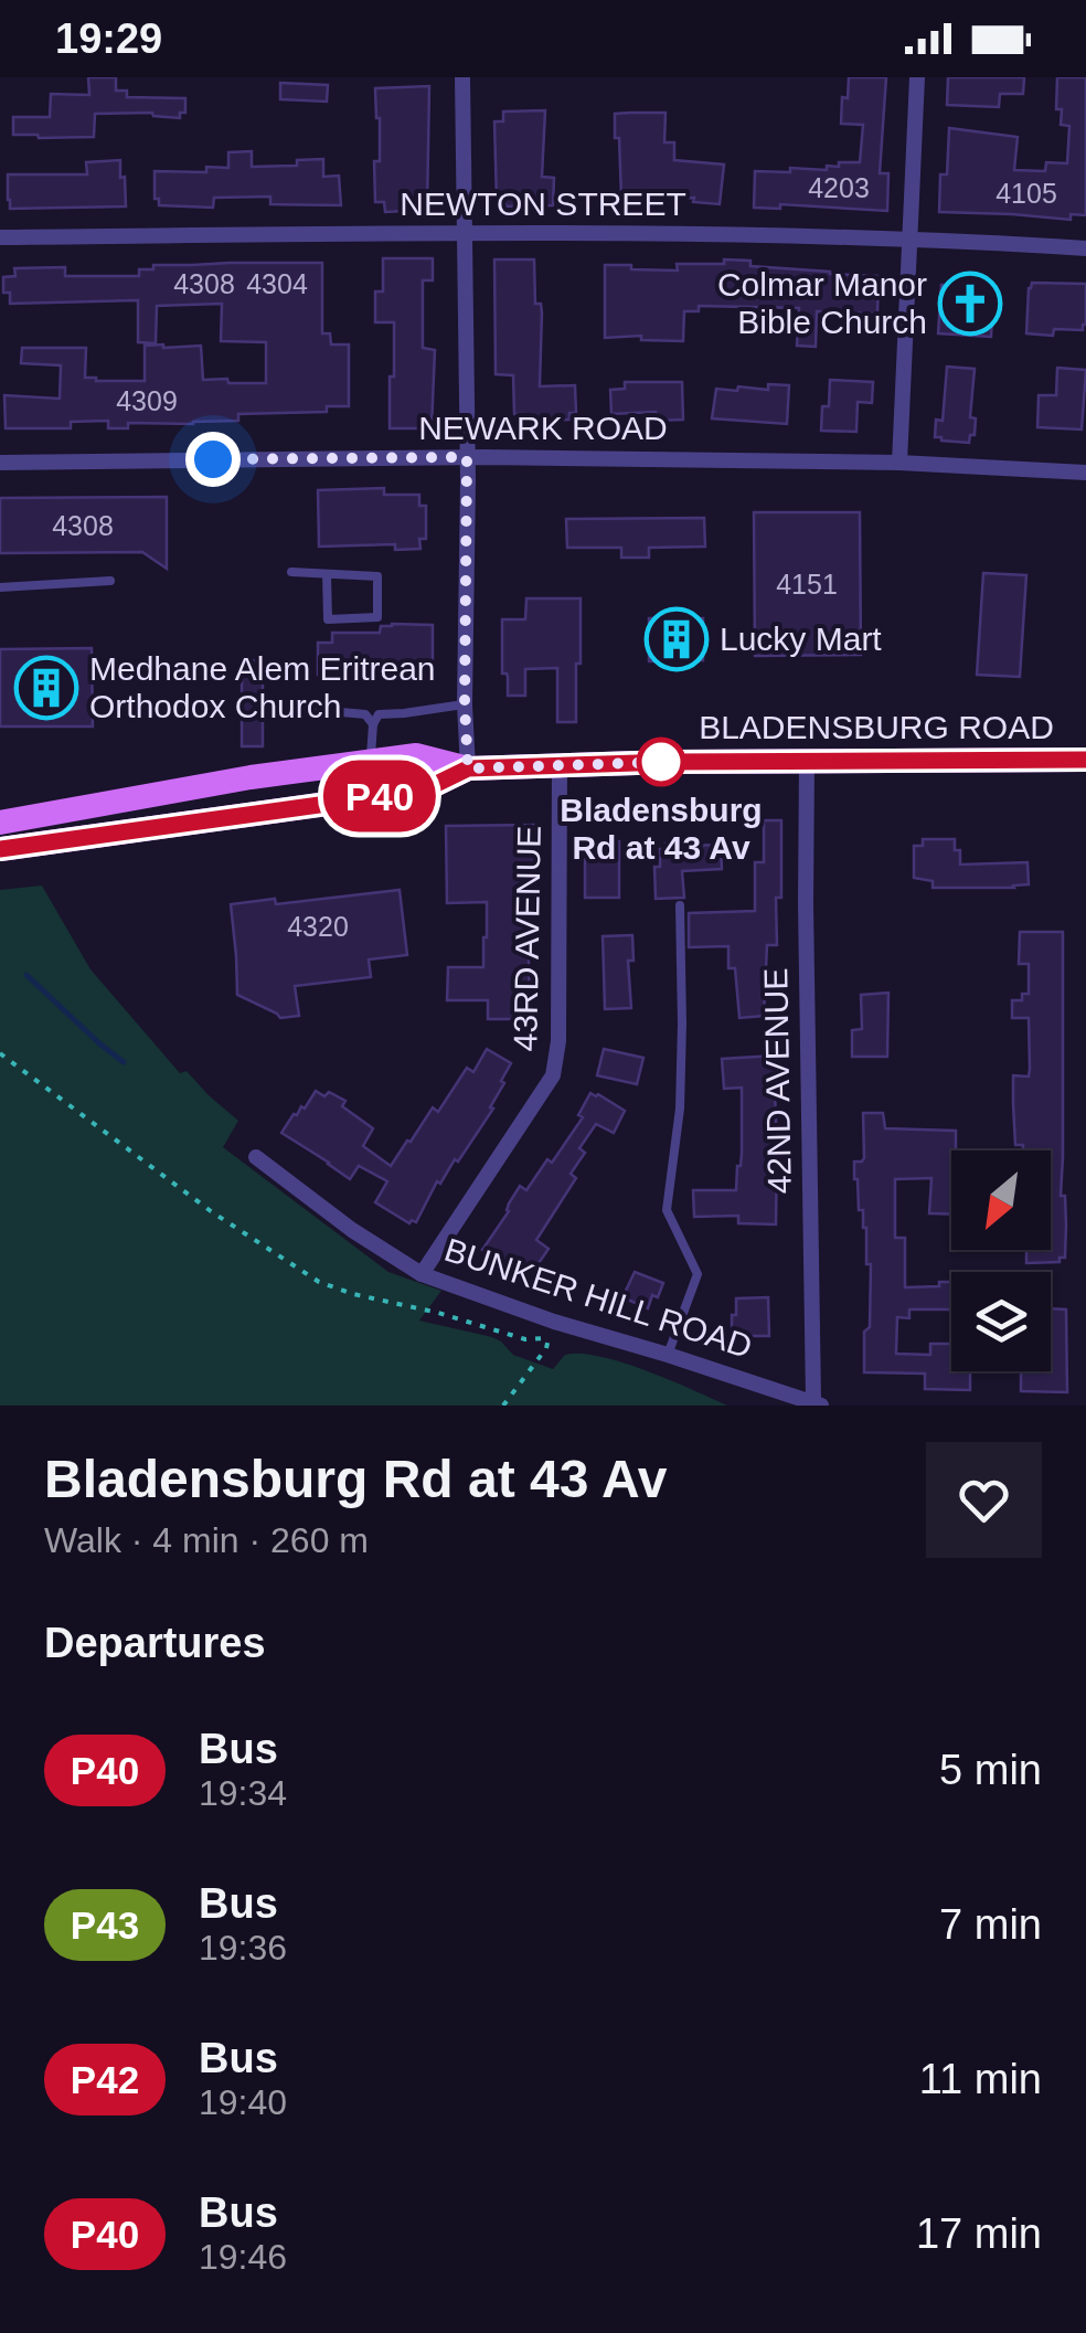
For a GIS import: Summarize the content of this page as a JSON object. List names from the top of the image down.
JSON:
{
  "streets": {
    "main road": ["BLADENSBURG ROAD"],
    "street": [
      "NEWTON STREET",
      "NEWARK ROAD",
      "43RD AVENUE",
      "42ND AVENUE",
      "BUNKER HILL ROAD"
    ]
  },
  "crossings": [
    ["BLADENSBURG ROAD", "43RD AVENUE"],
    ["BLADENSBURG ROAD", "42ND AVENUE"],
    ["43RD AVENUE", "BUNKER HILL ROAD"],
    ["42ND AVENUE", "BUNKER HILL ROAD"]
  ],
  "places": {
    "church": ["Colmar Manor Bible Church"],
    "building": ["Lucky Mart", "Medhane Alem Eritrean Orthodox Church"],
    "other": ["Bladensburg Rd at 43 Av"]
  },
  "lines": ["bus line P40"],
  "house_numbers": [
    "4203",
    "4105",
    "4308",
    "4304",
    "4309",
    "4308",
    "4151",
    "4320"
  ],
  "north": "bottom left",
  "page": {
    "status": "19:29",
    "on_map": "P40",
    "heading": [
      ["Bladensburg Rd at 43 Av", "Walk · 4 min · 260 m"],
      "Departures"
    ],
    "list": [
      {
        "mark": "P40",
        "name": "Bus",
        "note": "19:34",
        "value": "5 min"
      },
      {
        "mark": "P43",
        "name": "Bus",
        "note": "19:36",
        "value": "7 min"
      },
      {
        "mark": "P42",
        "name": "Bus",
        "note": "19:40",
        "value": "11 min"
      },
      {
        "mark": "P40",
        "name": "Bus",
        "note": "19:46",
        "value": "17 min"
      }
    ]
  }
}
